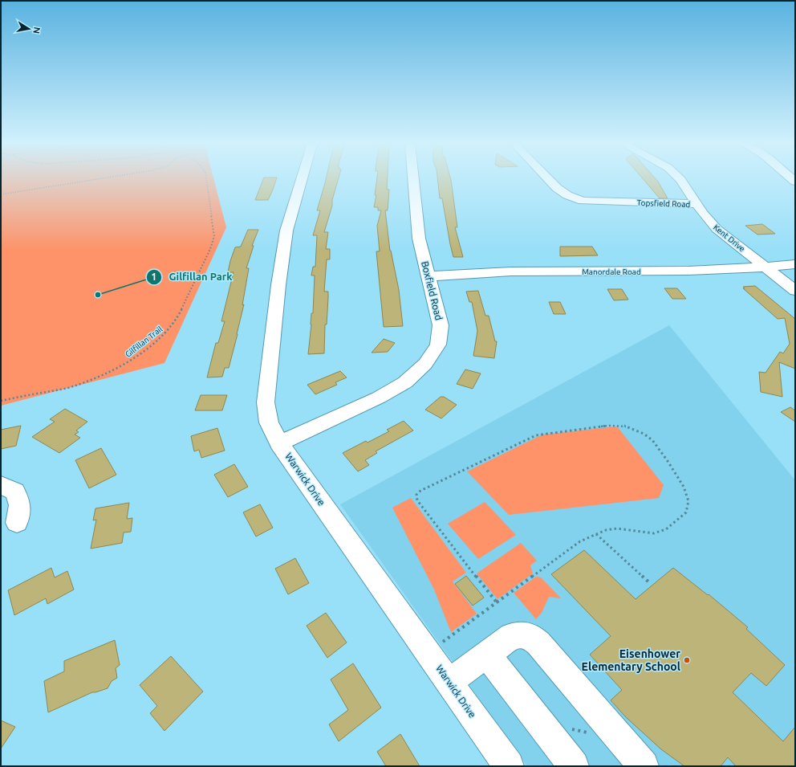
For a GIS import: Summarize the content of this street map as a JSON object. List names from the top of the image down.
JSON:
{
  "streets": {
    "street": [
      "Topsfield Road",
      "Kent Drive",
      "Manordale Road",
      "Boxfield Road",
      "Warwick Drive"
    ],
    "path": ["Gilfillan Trail"]
  },
  "crossings": [
    ["Topsfield Road", "Kent Drive"],
    ["Kent Drive", "Manordale Road"],
    ["Manordale Road", "Boxfield Road"],
    ["Boxfield Road", "Warwick Drive"]
  ],
  "places": ["Gilfillan Park", "Eisenhower Elementary School"],
  "north": "right"
}
